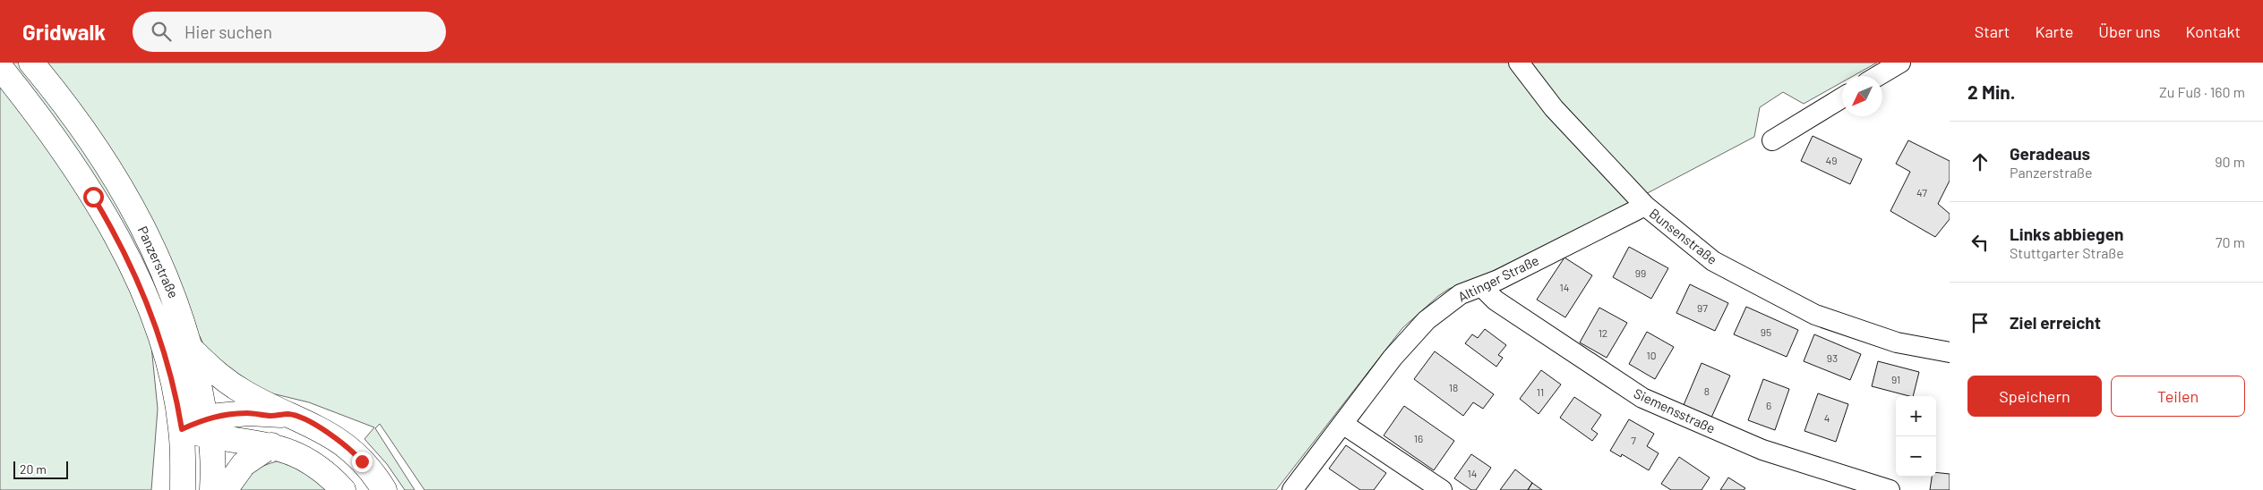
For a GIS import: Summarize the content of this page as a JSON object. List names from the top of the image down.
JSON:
{
  "streets": {
    "main road": ["Panzerstraße"],
    "street": ["Bunsenstraße", "Altinger Straße", "Siemensstraße"]
  },
  "crossings": [
    ["Bunsenstraße", "Altinger Straße"],
    ["Altinger Straße", "Siemensstraße"]
  ],
  "house_numbers": [
    "49",
    "47",
    "99",
    "14",
    "97",
    "95",
    "12",
    "10",
    "93",
    "91",
    "18",
    "8",
    "11",
    "6",
    "4",
    "16",
    "7",
    "14"
  ],
  "scale_bar": "20 m",
  "north": "bottom left",
  "page": {
    "header": "Gridwalk",
    "search": "Hier suchen",
    "nav": [
      "Start",
      "Karte",
      "Über uns",
      "Kontakt"
    ],
    "heading": ["2 Min.", "Zu Fuß · 160 m"],
    "list": [
      ["Geradeaus", "Panzerstraße", "90 m"],
      ["Links abbiegen", "Stuttgarter Straße", "70 m"],
      "Ziel erreicht"
    ],
    "buttons": ["Speichern", "Teilen"],
    "map_buttons": ["+", "−"],
    "scale": "20 m"
  }
}
